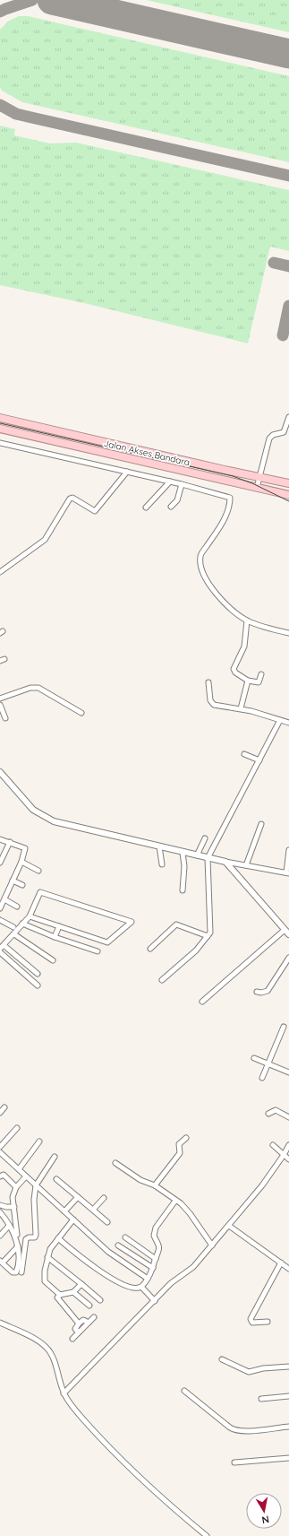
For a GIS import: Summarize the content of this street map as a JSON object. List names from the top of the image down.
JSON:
{
  "streets": {
    "highway": ["Jalan Akses Bandara"]
  },
  "north": "bottom"
}
